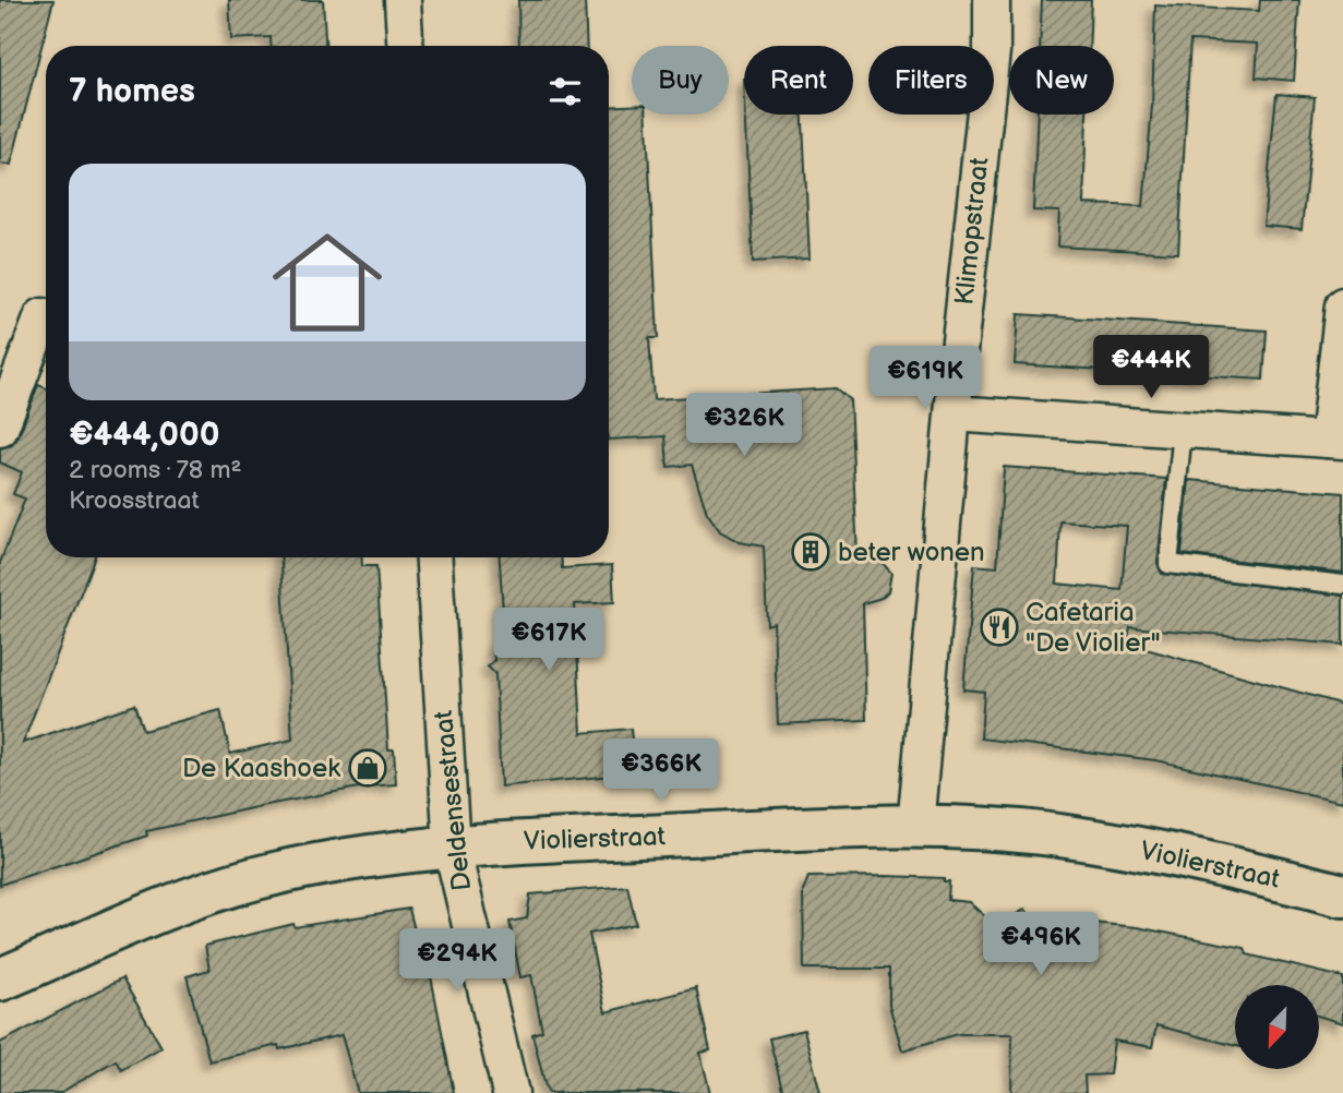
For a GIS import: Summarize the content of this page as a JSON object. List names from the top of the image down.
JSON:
{
  "streets": {
    "main road": ["Violierstraat"],
    "street": ["Klimopstraat", "Deldensestraat"]
  },
  "crossings": [
    ["Klimopstraat", "Violierstraat"],
    ["Deldensestraat", "Violierstraat"]
  ],
  "places": {
    "building": ["beter wonen"],
    "restaurant": ["Cafetaria \"De Violier\""],
    "shop": ["De Kaashoek"]
  },
  "north": "bottom left",
  "page": {
    "chip": [
      "Buy",
      "Rent",
      "Filters",
      "New"
    ],
    "heading": "7 homes",
    "list": [
      {
        "name": "€444,000",
        "note": "2 rooms · 78 m² · Kroosstraat"
      }
    ],
    "price": [
      "€444K",
      "€619K",
      "€326K",
      "€617K",
      "€366K",
      "€496K",
      "€294K"
    ]
  }
}
